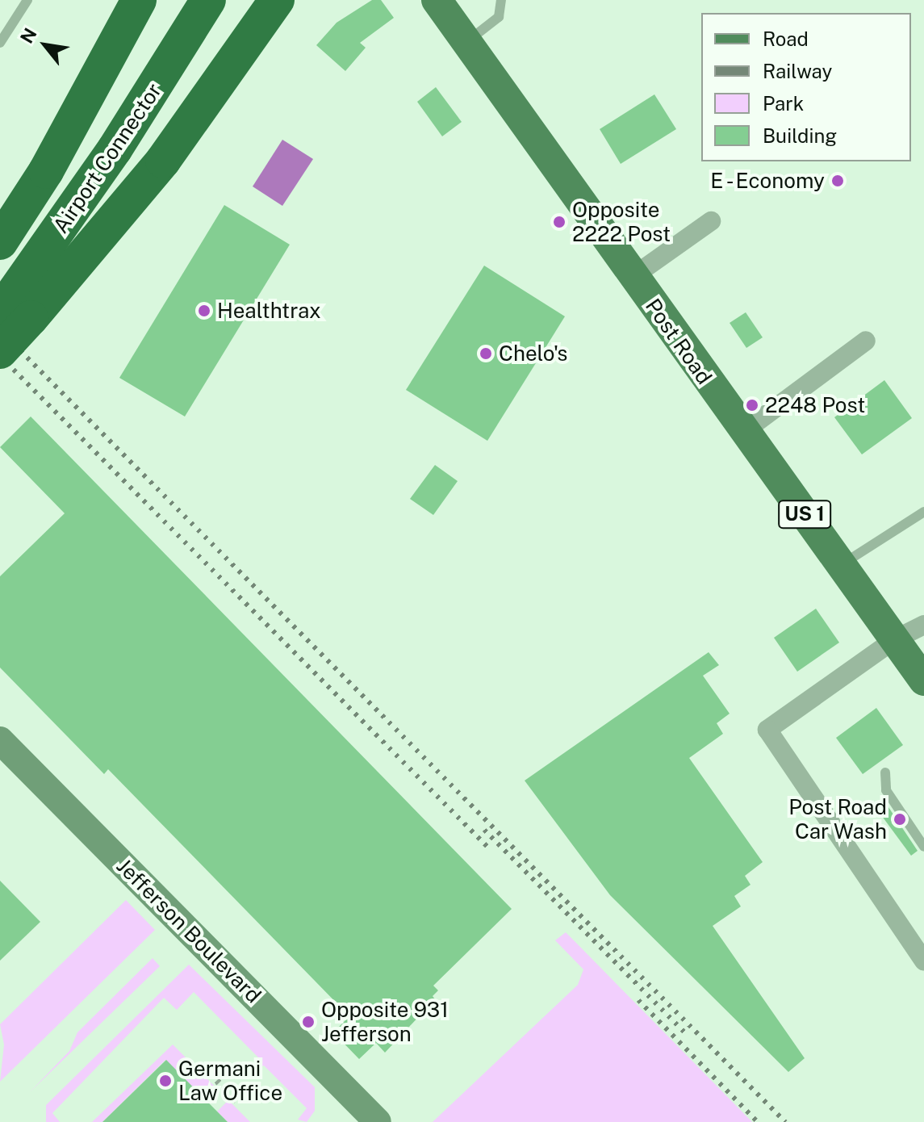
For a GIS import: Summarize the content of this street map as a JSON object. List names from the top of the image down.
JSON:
{
  "streets": {
    "highway": ["Airport Connector"],
    "main road": ["Post Road", "US 1", "Jefferson Boulevard"]
  },
  "places": [
    "E - Economy",
    "Opposite 2222 Post",
    "Healthtrax",
    "Chelo's",
    "2248 Post",
    "Post Road Car Wash",
    "Opposite 931 Jefferson",
    "Germani Law Office"
  ],
  "legend": [
    "Road",
    "Railway",
    "Park",
    "Building"
  ],
  "north": "top left"
}
